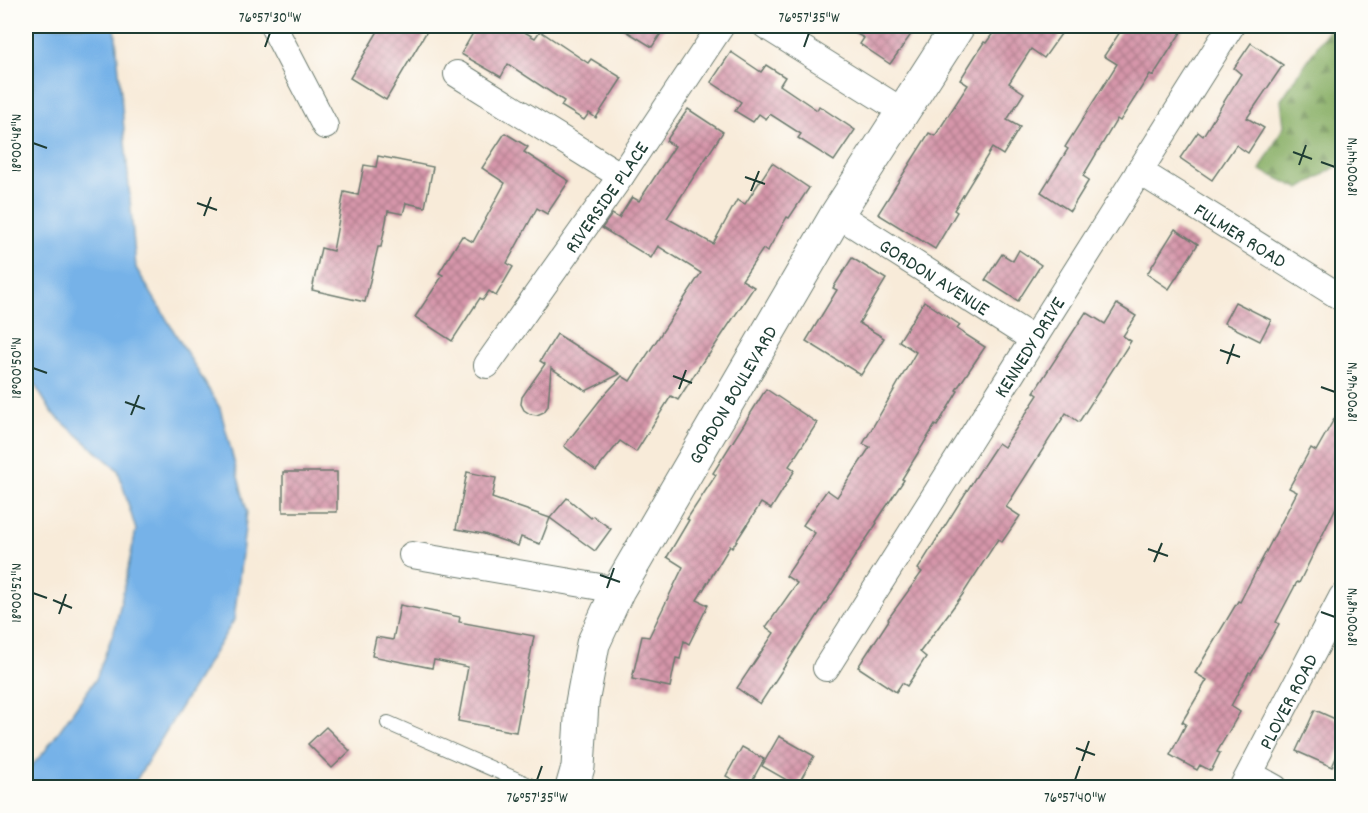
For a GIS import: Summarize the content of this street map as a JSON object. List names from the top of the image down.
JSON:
{
  "streets": {
    "street": [
      "RIVERSIDE PLACE",
      "FULMER ROAD",
      "GORDON AVENUE",
      "KENNEDY DRIVE",
      "GORDON BOULEVARD",
      "PLOVER ROAD"
    ]
  },
  "crossings": [
    ["FULMER ROAD", "KENNEDY DRIVE"],
    ["GORDON AVENUE", "KENNEDY DRIVE"],
    ["GORDON AVENUE", "GORDON BOULEVARD"]
  ],
  "coordinates": [
    "76°57'30\"W",
    "76°57'35\"W",
    "18°00'48\"N",
    "18°00'44\"N",
    "18°00'50\"N",
    "18°00'46\"N",
    "18°00'52\"N",
    "76°57'40\"W"
  ]
}
